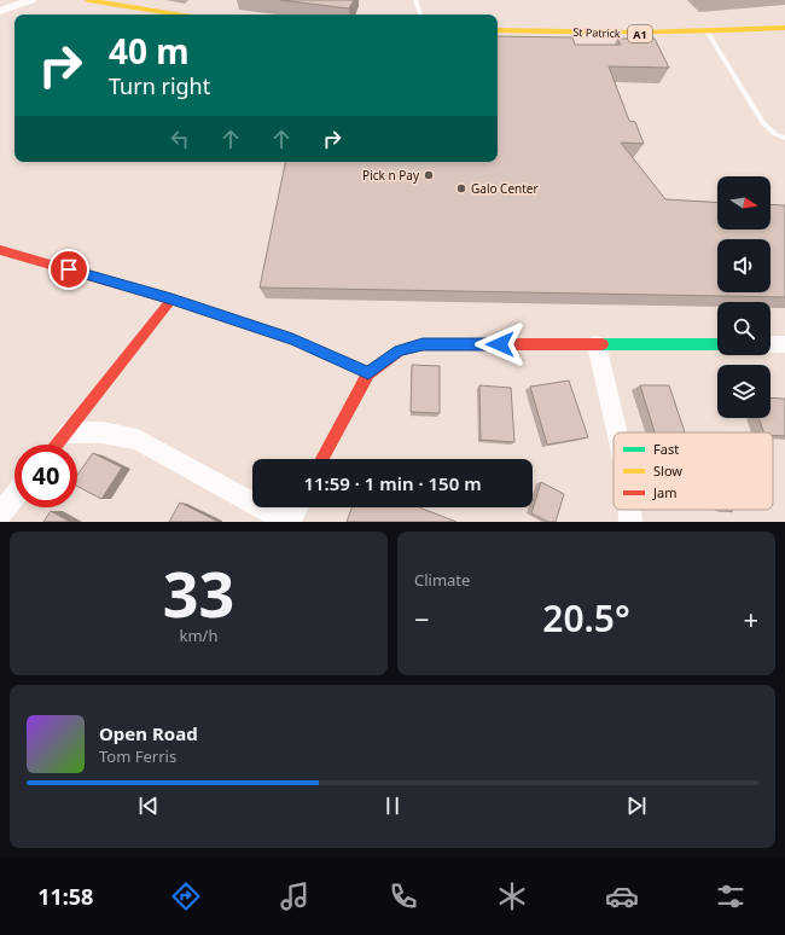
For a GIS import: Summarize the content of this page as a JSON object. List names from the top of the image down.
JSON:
{
  "streets": {
    "main road": ["St Patrick", "A1"]
  },
  "places": ["Pick n Pay", "Galo Center"],
  "legend": ["Fast", "Slow", "Jam"],
  "north": "right",
  "page": {
    "turn": ["40 m", "Turn right"],
    "limit": "40",
    "trip": "11:59 · 1 min · 150 m",
    "tile": [
      ["33", "km/h"],
      "Climate"
    ],
    "heat": ["−", "20.5°", "+"],
    "song": ["Open Road", "Tom Ferris"],
    "tabs": "11:58"
  }
}
